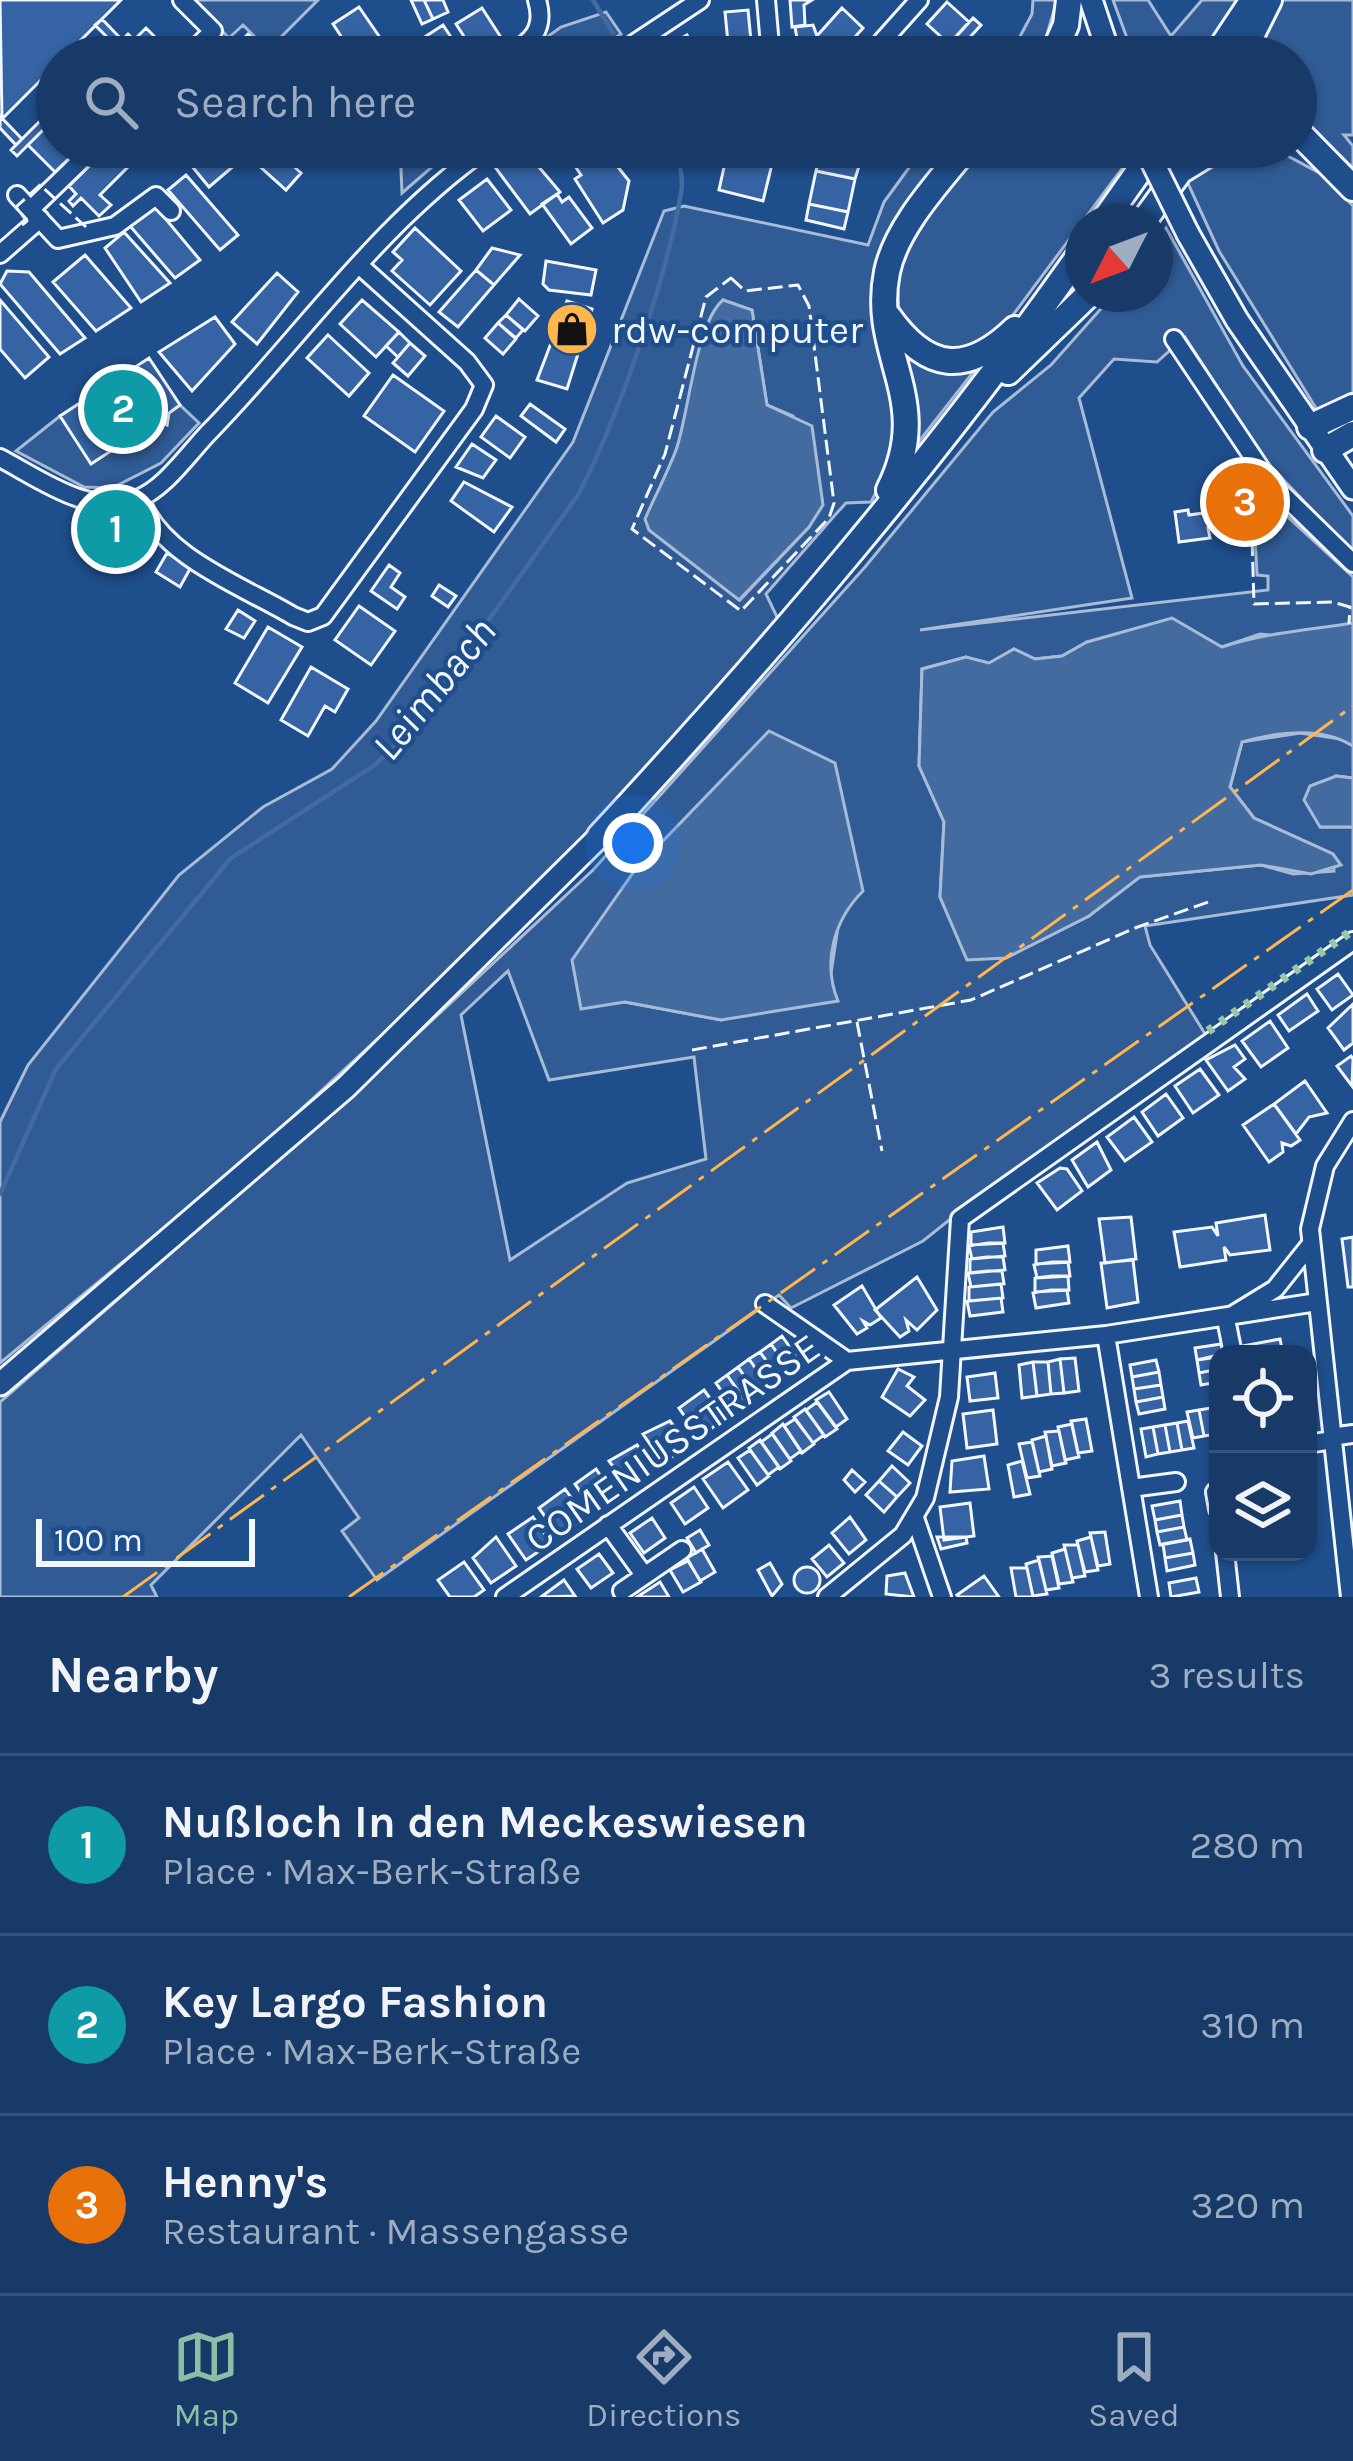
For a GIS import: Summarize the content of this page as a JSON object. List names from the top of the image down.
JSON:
{
  "streets": {
    "street": ["COMENIUSSTRASSE"]
  },
  "water": ["Leimbach"],
  "places": {
    "shop": ["rdw-computer"]
  },
  "scale_bar": "100 m",
  "north": "bottom left",
  "page": {
    "search": "Search here",
    "pins": ["2", "3", "1"],
    "scale": "100 m",
    "heading": ["Nearby", "3 results"],
    "list": [
      {
        "mark": "1",
        "name": "Nußloch In den Meckeswiesen",
        "note": "Place · Max-Berk-Straße",
        "value": "280 m"
      },
      {
        "mark": "2",
        "name": "Key Largo Fashion",
        "note": "Place · Max-Berk-Straße",
        "value": "310 m"
      },
      {
        "mark": "3",
        "name": "Henny's",
        "note": "Restaurant · Massengasse",
        "value": "320 m"
      }
    ],
    "nav": ["Map", "Directions", "Saved"]
  }
}
